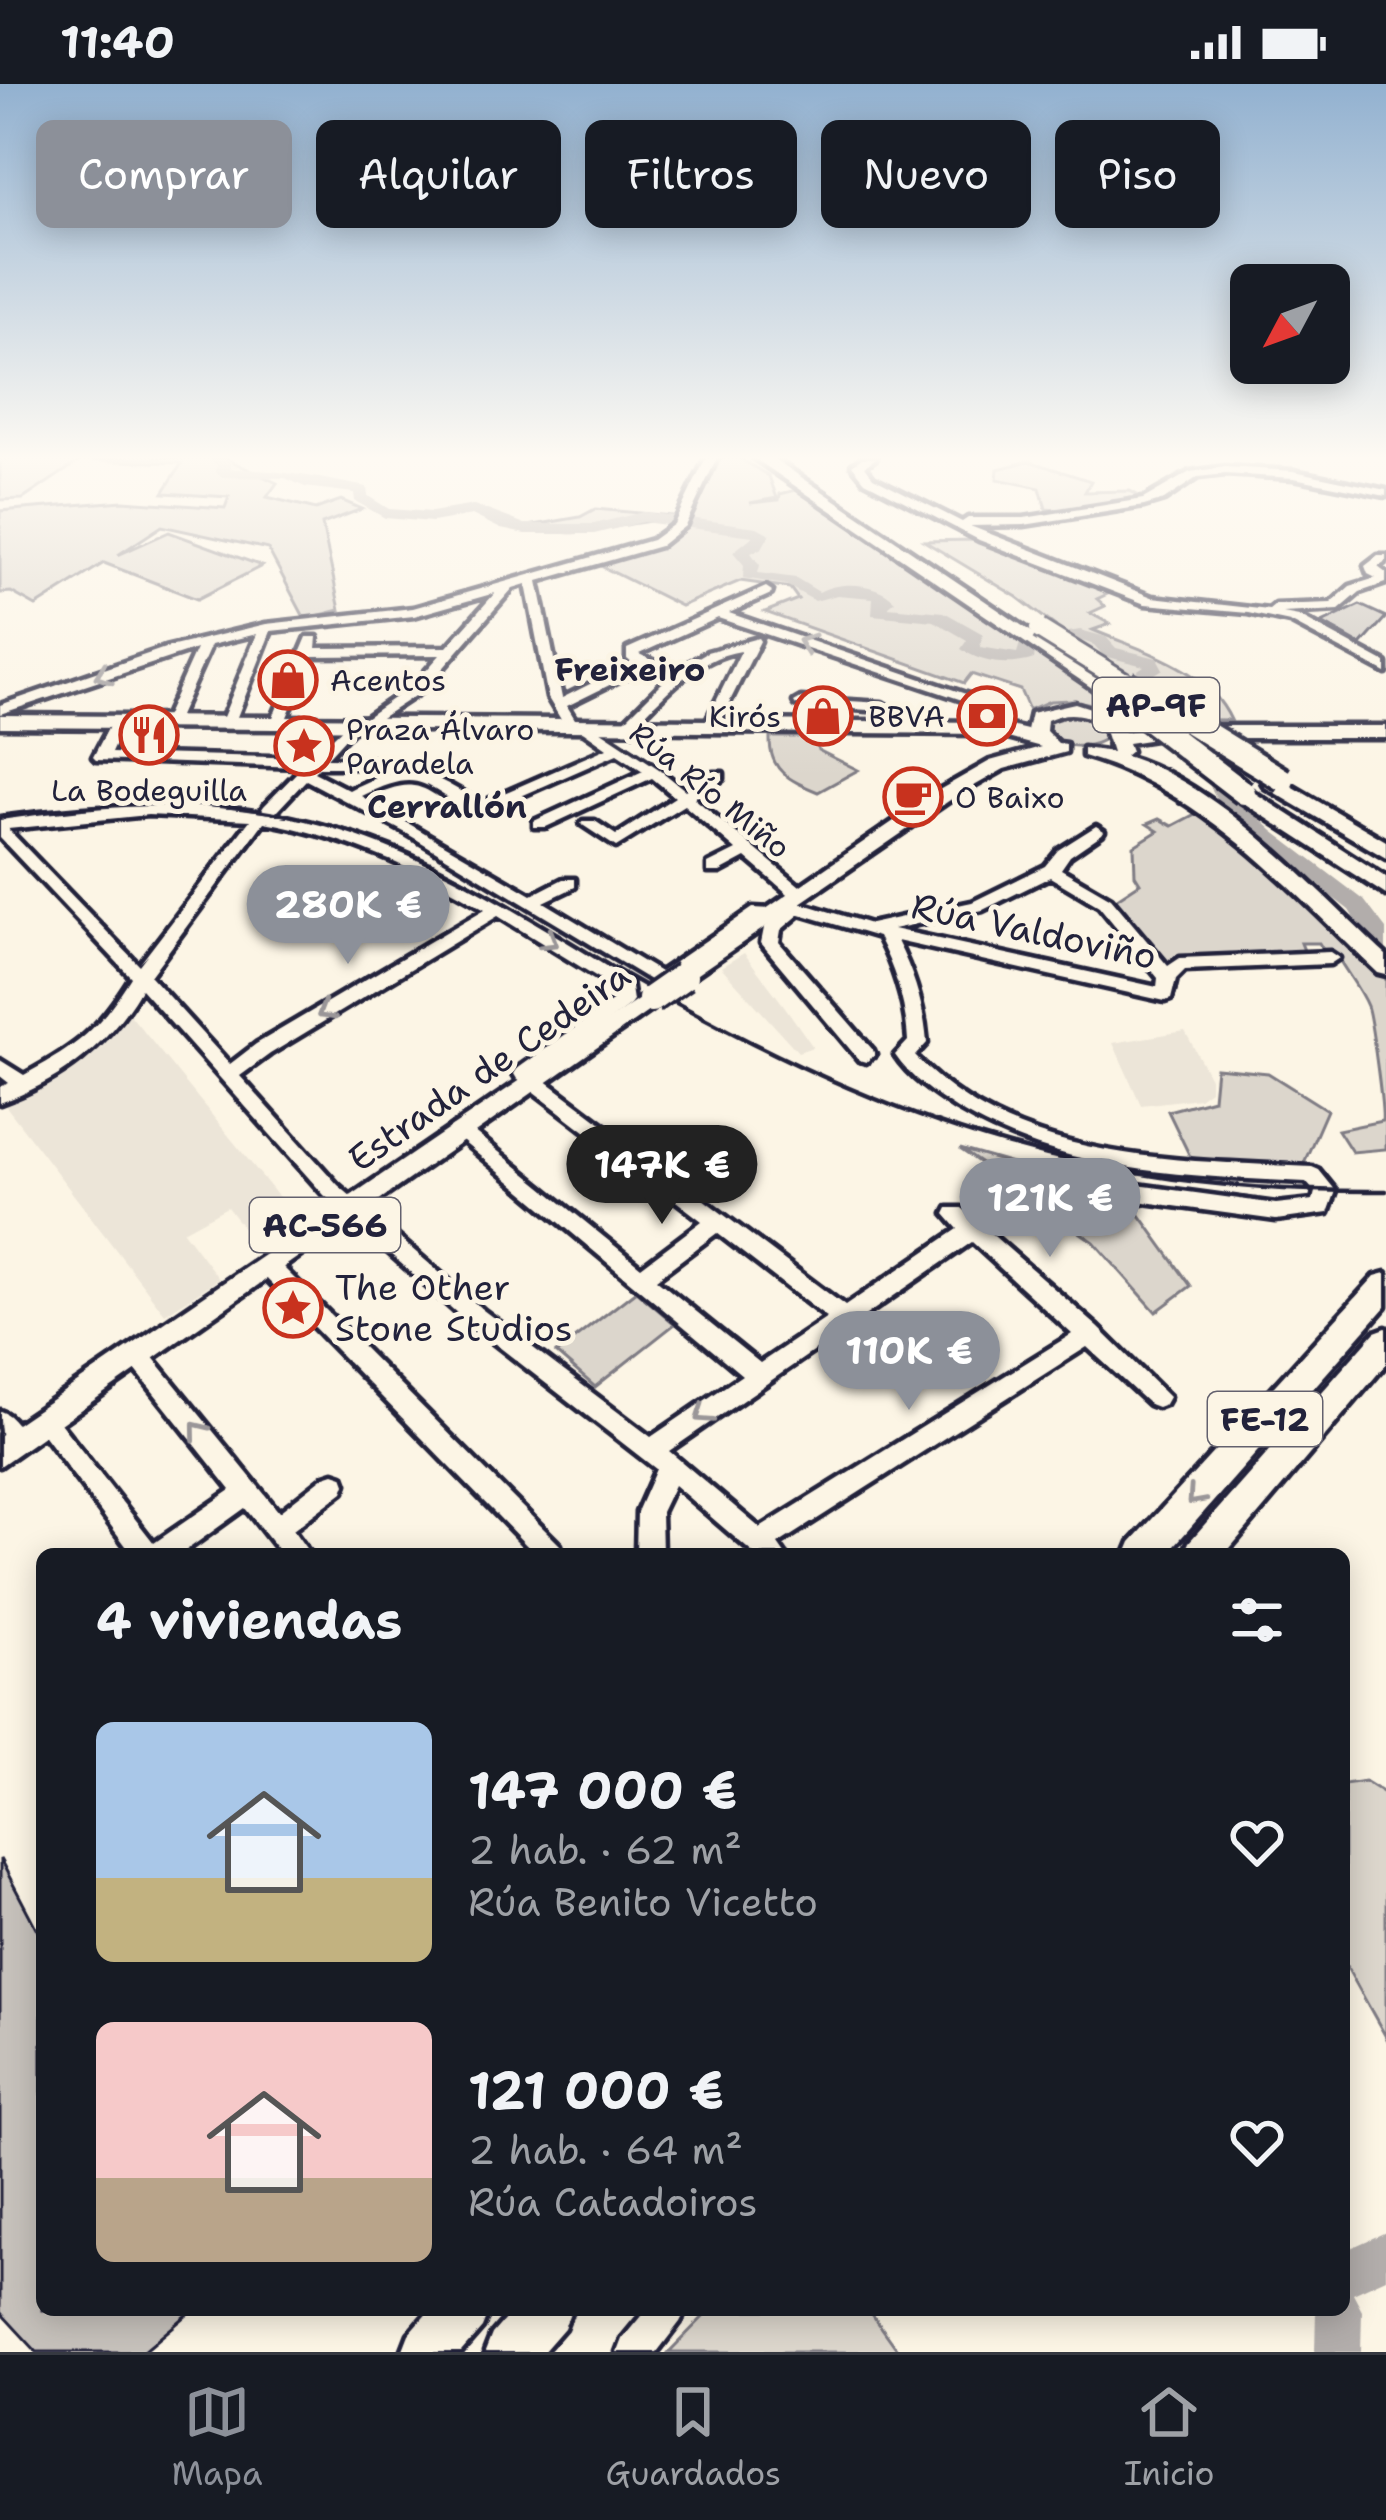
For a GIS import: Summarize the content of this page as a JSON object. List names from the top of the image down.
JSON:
{
  "streets": {
    "highway": ["AP-9F", "FE-12"],
    "main road": ["Estrada de Cedeira", "AC-566"],
    "street": ["Rúa Río Miño", "Rúa Valdoviño"]
  },
  "crossings": [
    ["Rúa Río Miño", "Rúa Valdoviño"],
    ["Rúa Río Miño", "Estrada de Cedeira"],
    ["Rúa Valdoviño", "Estrada de Cedeira"]
  ],
  "districts": ["Freixeiro", "Cerrallón"],
  "places": {
    "shop": ["Acentos", "Kirós"],
    "bank": ["BBVA"],
    "restaurant": ["La Bodeguilla"],
    "place": ["Praza Álvaro Paradela", "The Other Stone Studios"],
    "cafe": ["O Baixo"]
  },
  "north": "bottom left",
  "page": {
    "status": "11:40",
    "chip": [
      "Comprar",
      "Alquilar",
      "Filtros",
      "Nuevo",
      "Piso"
    ],
    "price": [
      "280K €",
      "147K €",
      "121K €",
      "110K €"
    ],
    "heading": "4 viviendas",
    "list": [
      {
        "name": "147 000 €",
        "note": "2 hab. · 62 m² · Rúa Benito Vicetto"
      },
      {
        "name": "121 000 €",
        "note": "2 hab. · 64 m² · Rúa Catadoiros"
      }
    ],
    "tabs": ["Mapa", "Guardados", "Inicio"]
  }
}
